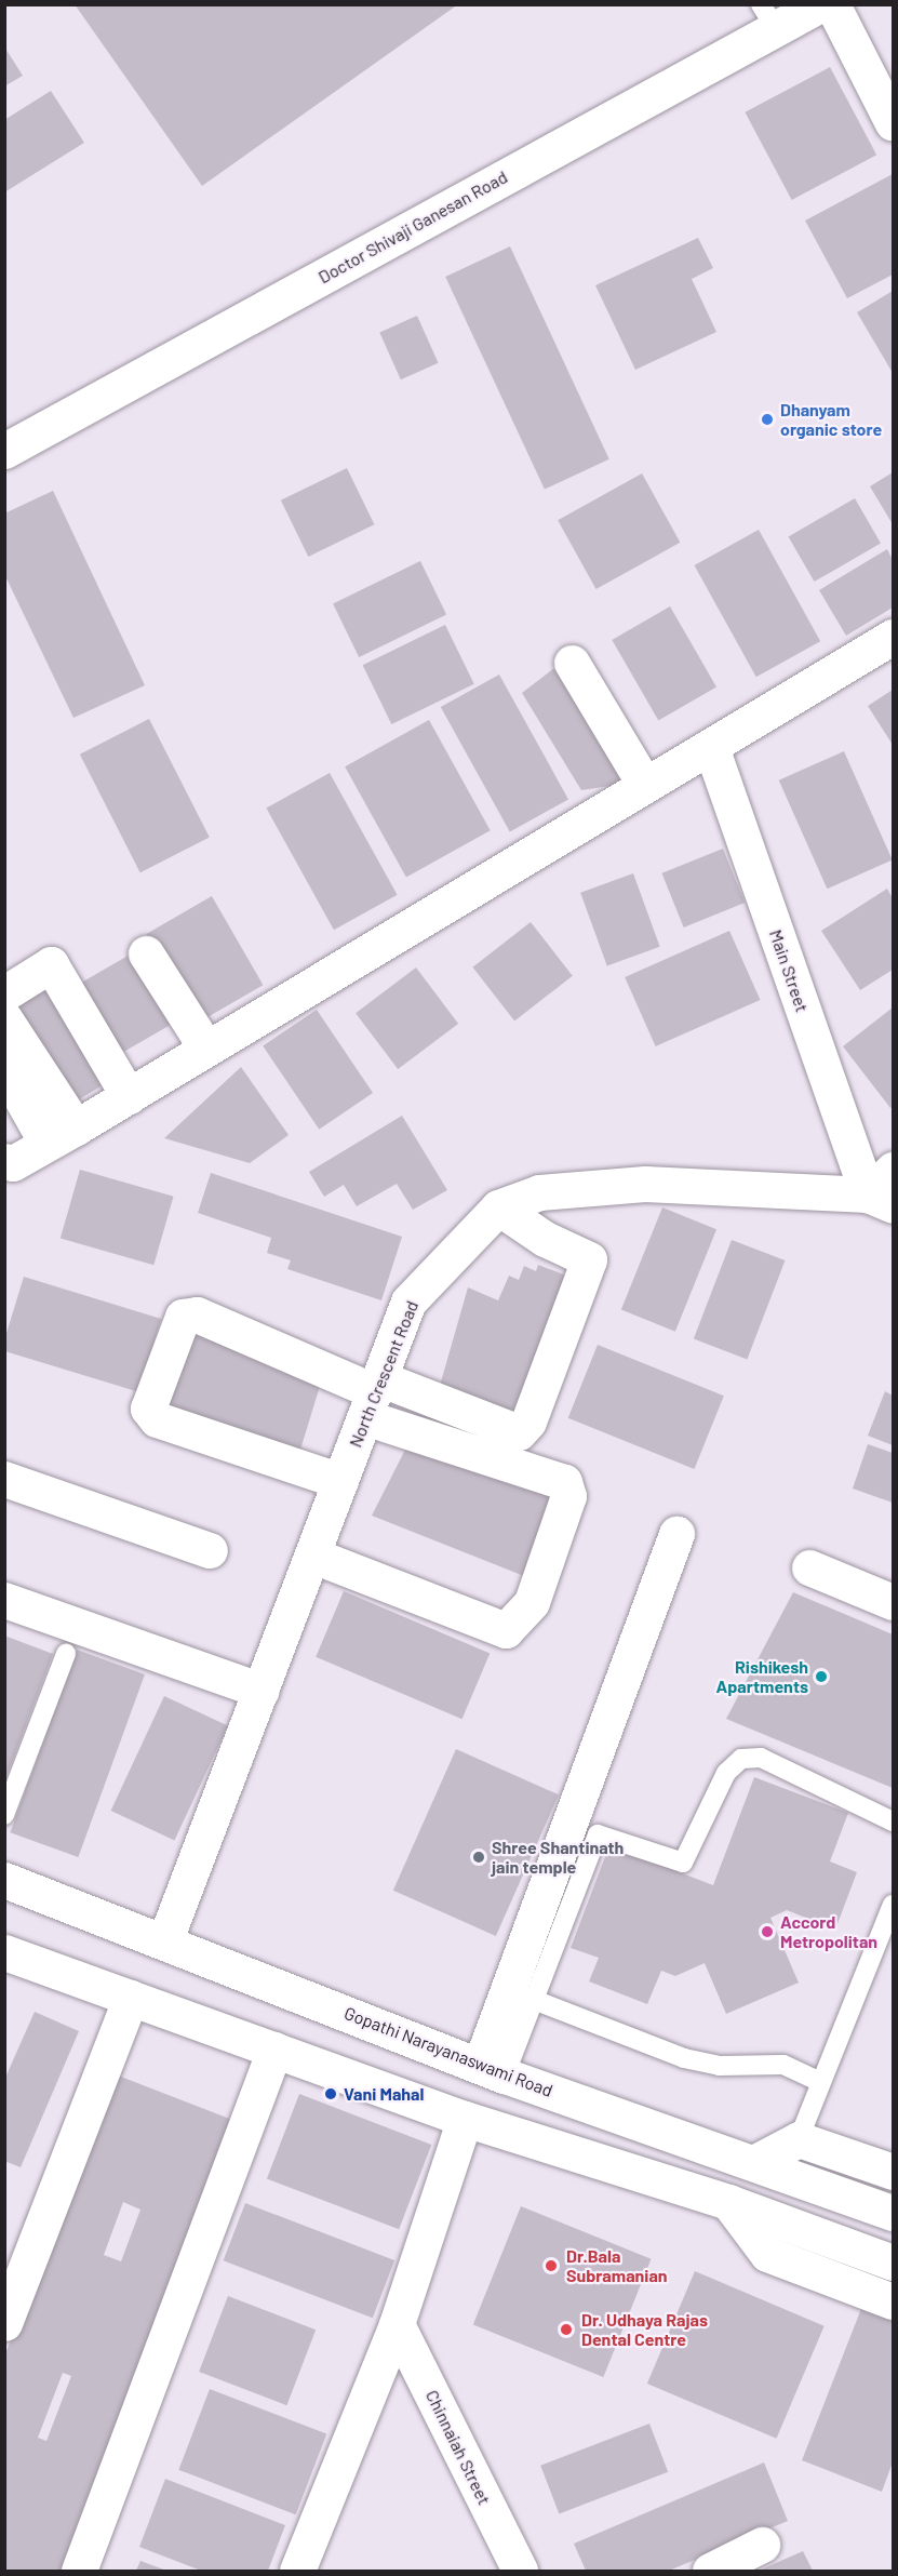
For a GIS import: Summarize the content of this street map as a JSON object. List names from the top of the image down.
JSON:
{
  "streets": {
    "street": [
      "Doctor Shivaji Ganesan Road",
      "Main Street",
      "North Crescent Road",
      "Gopathi Narayanaswami Road",
      "Chinnaiah Street"
    ]
  },
  "crossings": [
    ["Main Street", "North Crescent Road"],
    ["North Crescent Road", "Gopathi Narayanaswami Road"]
  ],
  "places": [
    "Dhanyam organic store",
    "Rishikesh Apartments",
    "Shree Shantinath jain temple",
    "Accord Metropolitan",
    "Vani Mahal",
    "Dr.Bala Subramanian",
    "Dr. Udhaya Rajas Dental Centre"
  ]
}
